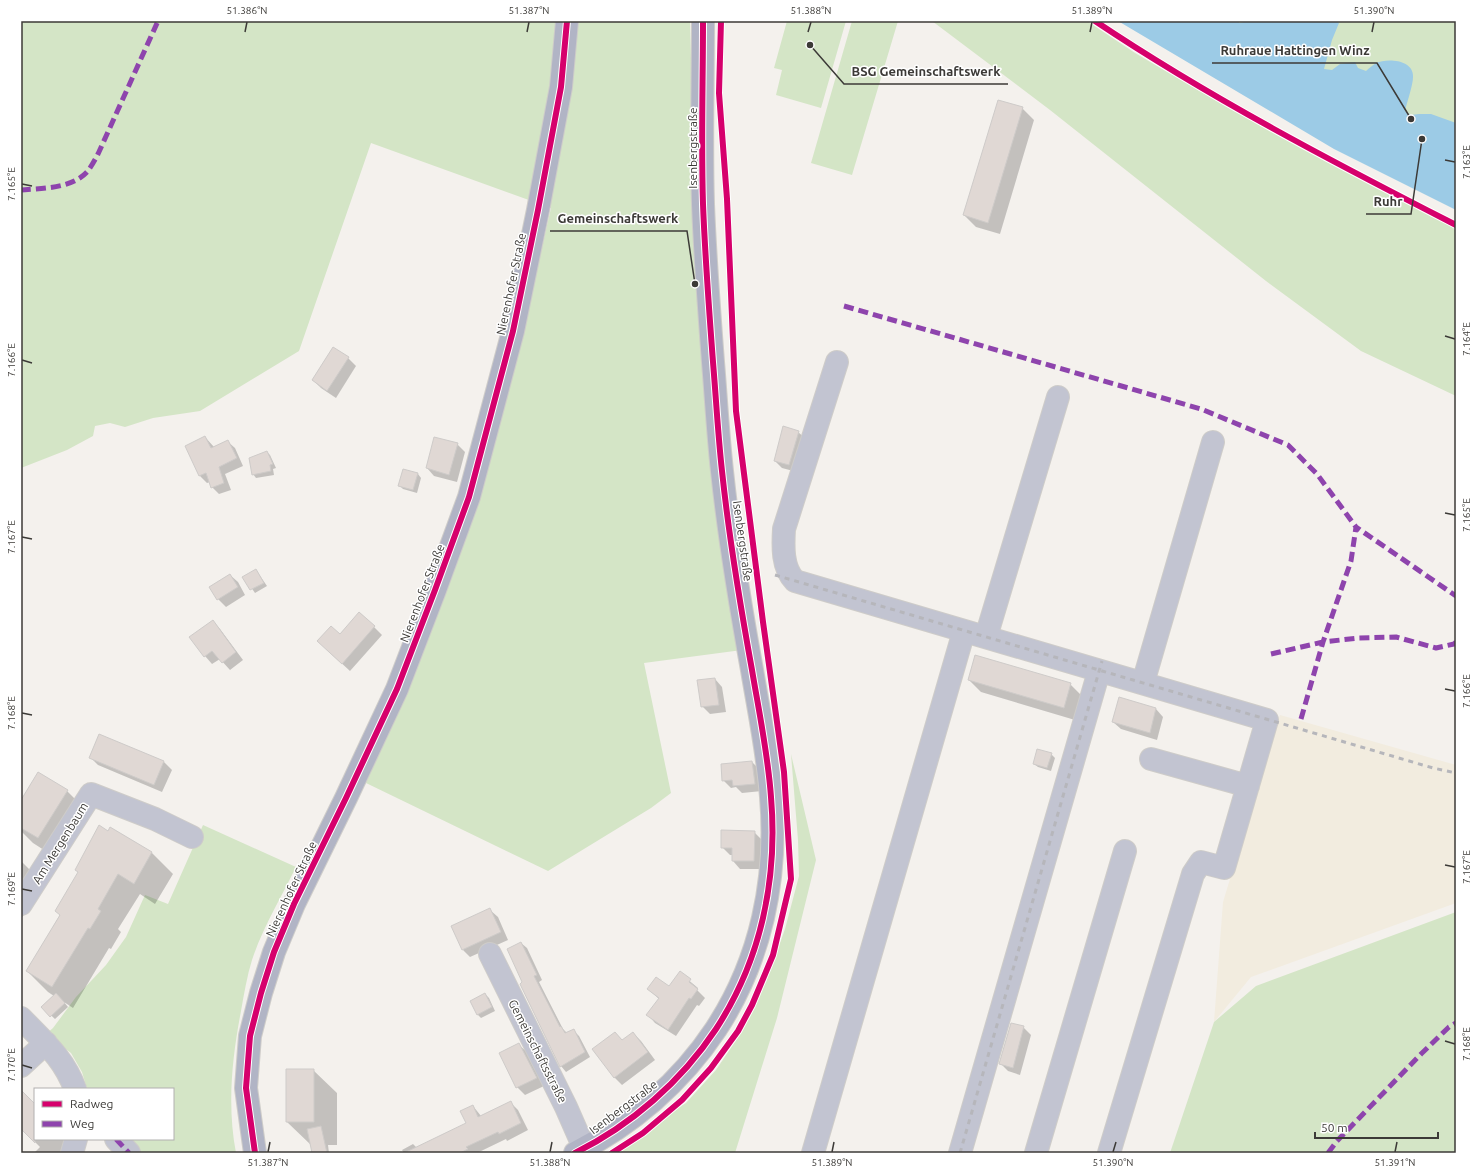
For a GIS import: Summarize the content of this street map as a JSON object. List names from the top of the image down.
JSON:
{
  "streets": {
    "main road": ["Isenbergstraße", "Nierenhofer Straße"],
    "street": ["Am Mergenbaum", "Gemeinschaftsstraße"]
  },
  "crossings": [
    ["Isenbergstraße", "Gemeinschaftsstraße"]
  ],
  "places": [
    "BSG Gemeinschaftswerk",
    "Ruhraue Hattingen Winz",
    "Ruhr",
    "Gemeinschaftswerk"
  ],
  "legend": ["Radweg", "Weg"],
  "scale_bar": "50 m",
  "coordinates": [
    "51.386°N",
    "51.387°N",
    "51.388°N",
    "51.389°N",
    "51.390°N",
    "7.163°E",
    "7.165°E",
    "7.164°E",
    "7.166°E",
    "7.167°E",
    "7.168°E",
    "7.169°E",
    "7.170°E",
    "51.391°N"
  ]
}
